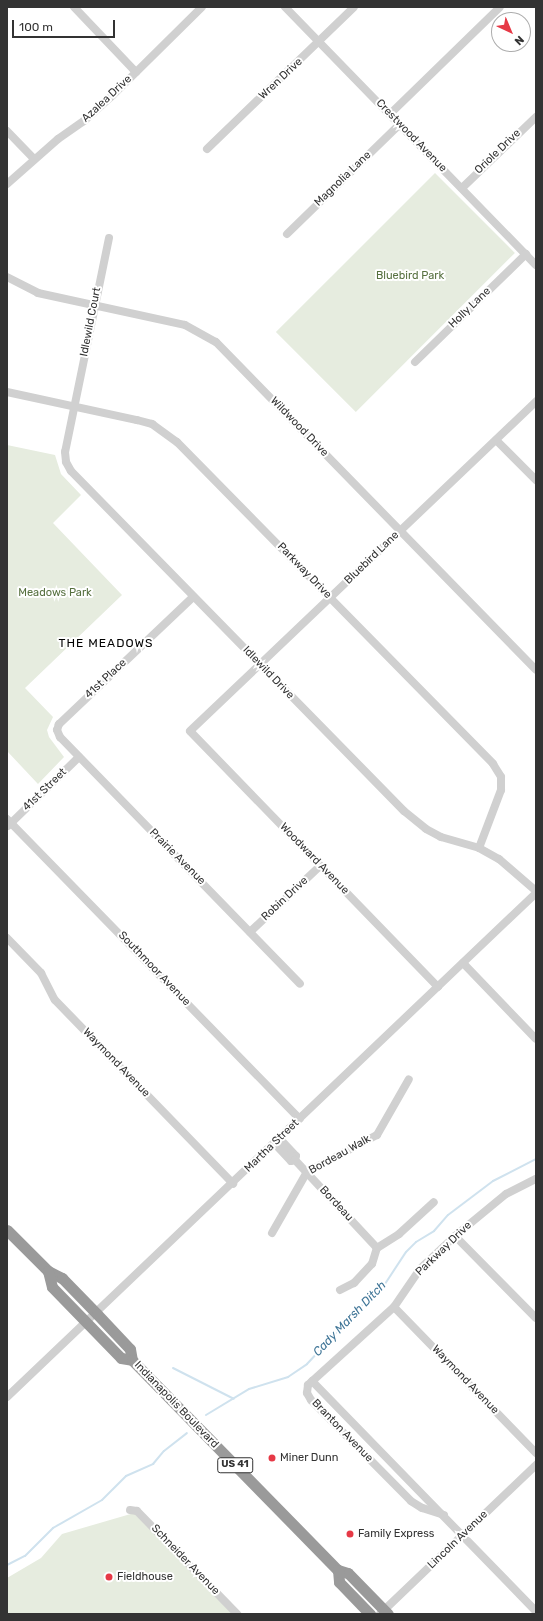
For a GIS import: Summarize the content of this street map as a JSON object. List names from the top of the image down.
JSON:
{
  "streets": {
    "highway": ["Indianapolis Boulevard", "US 41"],
    "street": [
      "Wren Drive",
      "Azalea Drive",
      "Crestwood Avenue",
      "Oriole Drive",
      "Magnolia Lane",
      "Holly Lane",
      "Idlewild Court",
      "Wildwood Drive",
      "Bluebird Lane",
      "Parkway Drive",
      "Idlewild Drive",
      "41st Place",
      "41st Street",
      "Prairie Avenue",
      "Woodward Avenue",
      "Robin Drive",
      "Southmoor Avenue",
      "Waymond Avenue",
      "Martha Street",
      "Bordeau Walk",
      "Bordeau",
      "Branton Avenue",
      "Lincoln Avenue",
      "Schneider Avenue"
    ]
  },
  "crossings": [
    ["Wren Drive", "Crestwood Avenue"],
    ["Crestwood Avenue", "Oriole Drive"],
    ["Crestwood Avenue", "Magnolia Lane"],
    ["Crestwood Avenue", "Holly Lane"],
    ["Idlewild Court", "Wildwood Drive"],
    ["Idlewild Court", "Parkway Drive"],
    ["Idlewild Court", "Idlewild Drive"],
    ["Wildwood Drive", "Bluebird Lane"],
    ["Bluebird Lane", "Parkway Drive"],
    ["Bluebird Lane", "Idlewild Drive"],
    ["Bluebird Lane", "Woodward Avenue"],
    ["Parkway Drive", "Idlewild Drive"],
    ["Parkway Drive", "Waymond Avenue"],
    ["Parkway Drive", "Branton Avenue"],
    ["Idlewild Drive", "41st Place"],
    ["Idlewild Drive", "Martha Street"],
    ["41st Place", "Prairie Avenue"],
    ["41st Street", "Prairie Avenue"],
    ["41st Street", "Southmoor Avenue"],
    ["Prairie Avenue", "Robin Drive"],
    ["Woodward Avenue", "Robin Drive"],
    ["Woodward Avenue", "Martha Street"],
    ["Southmoor Avenue", "Martha Street"],
    ["Waymond Avenue", "Martha Street"],
    ["Martha Street", "Bordeau"],
    ["Martha Street", "Indianapolis Boulevard"],
    ["Bordeau Walk", "Bordeau"],
    ["Indianapolis Boulevard", "Lincoln Avenue"],
    ["Branton Avenue", "Lincoln Avenue"]
  ],
  "districts": ["THE MEADOWS"],
  "water": ["Cady Marsh Ditch"],
  "parks": ["Bluebird Park", "Meadows Park"],
  "places": ["Miner Dunn", "Family Express", "Fieldhouse"],
  "scale_bar": "100 m",
  "north": "bottom right"
}
